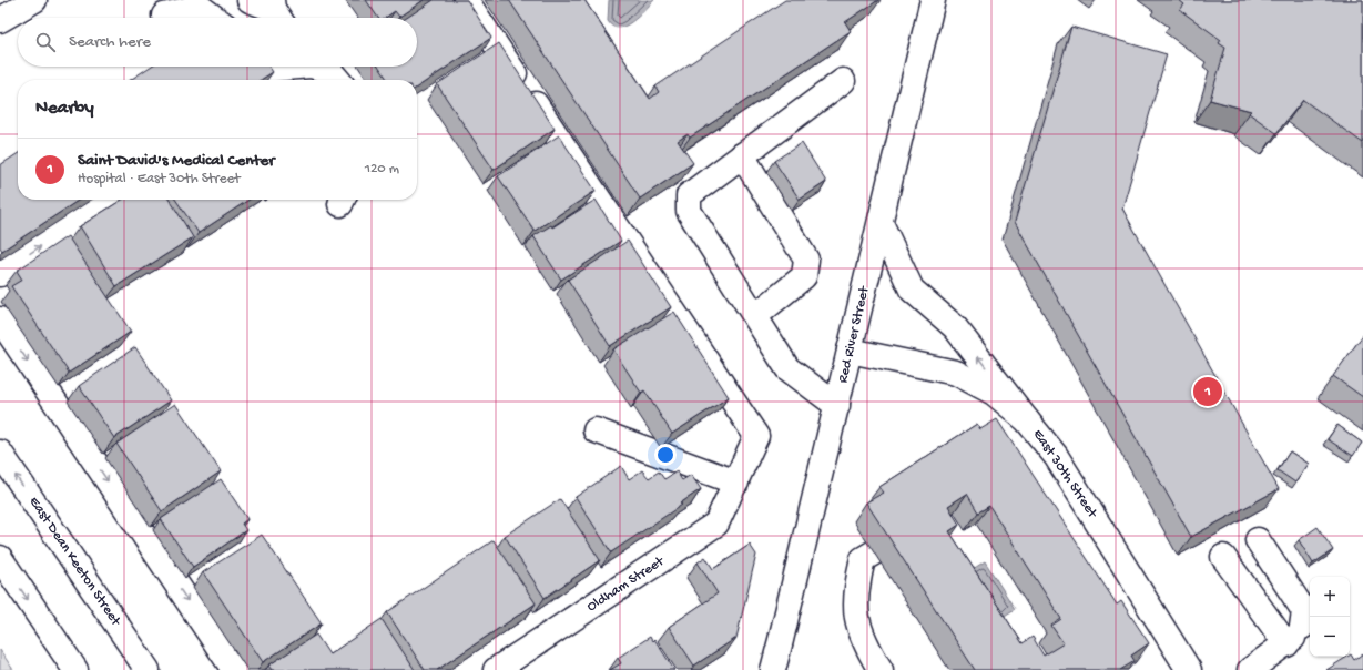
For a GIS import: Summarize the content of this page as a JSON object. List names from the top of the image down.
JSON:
{
  "streets": {
    "main road": [
      "Red River Street",
      "East 30th Street",
      "East Dean Keeton Street",
      "Oldham Street"
    ]
  },
  "crossings": [
    ["Red River Street", "East 30th Street"]
  ],
  "page": {
    "search": "Search here",
    "heading": "Nearby",
    "list": [
      {
        "mark": "1",
        "name": "Saint David's Medical Center",
        "note": "Hospital · East 30th Street",
        "value": "120 m"
      }
    ],
    "pins": "1",
    "map_buttons": ["+", "−"]
  }
}
